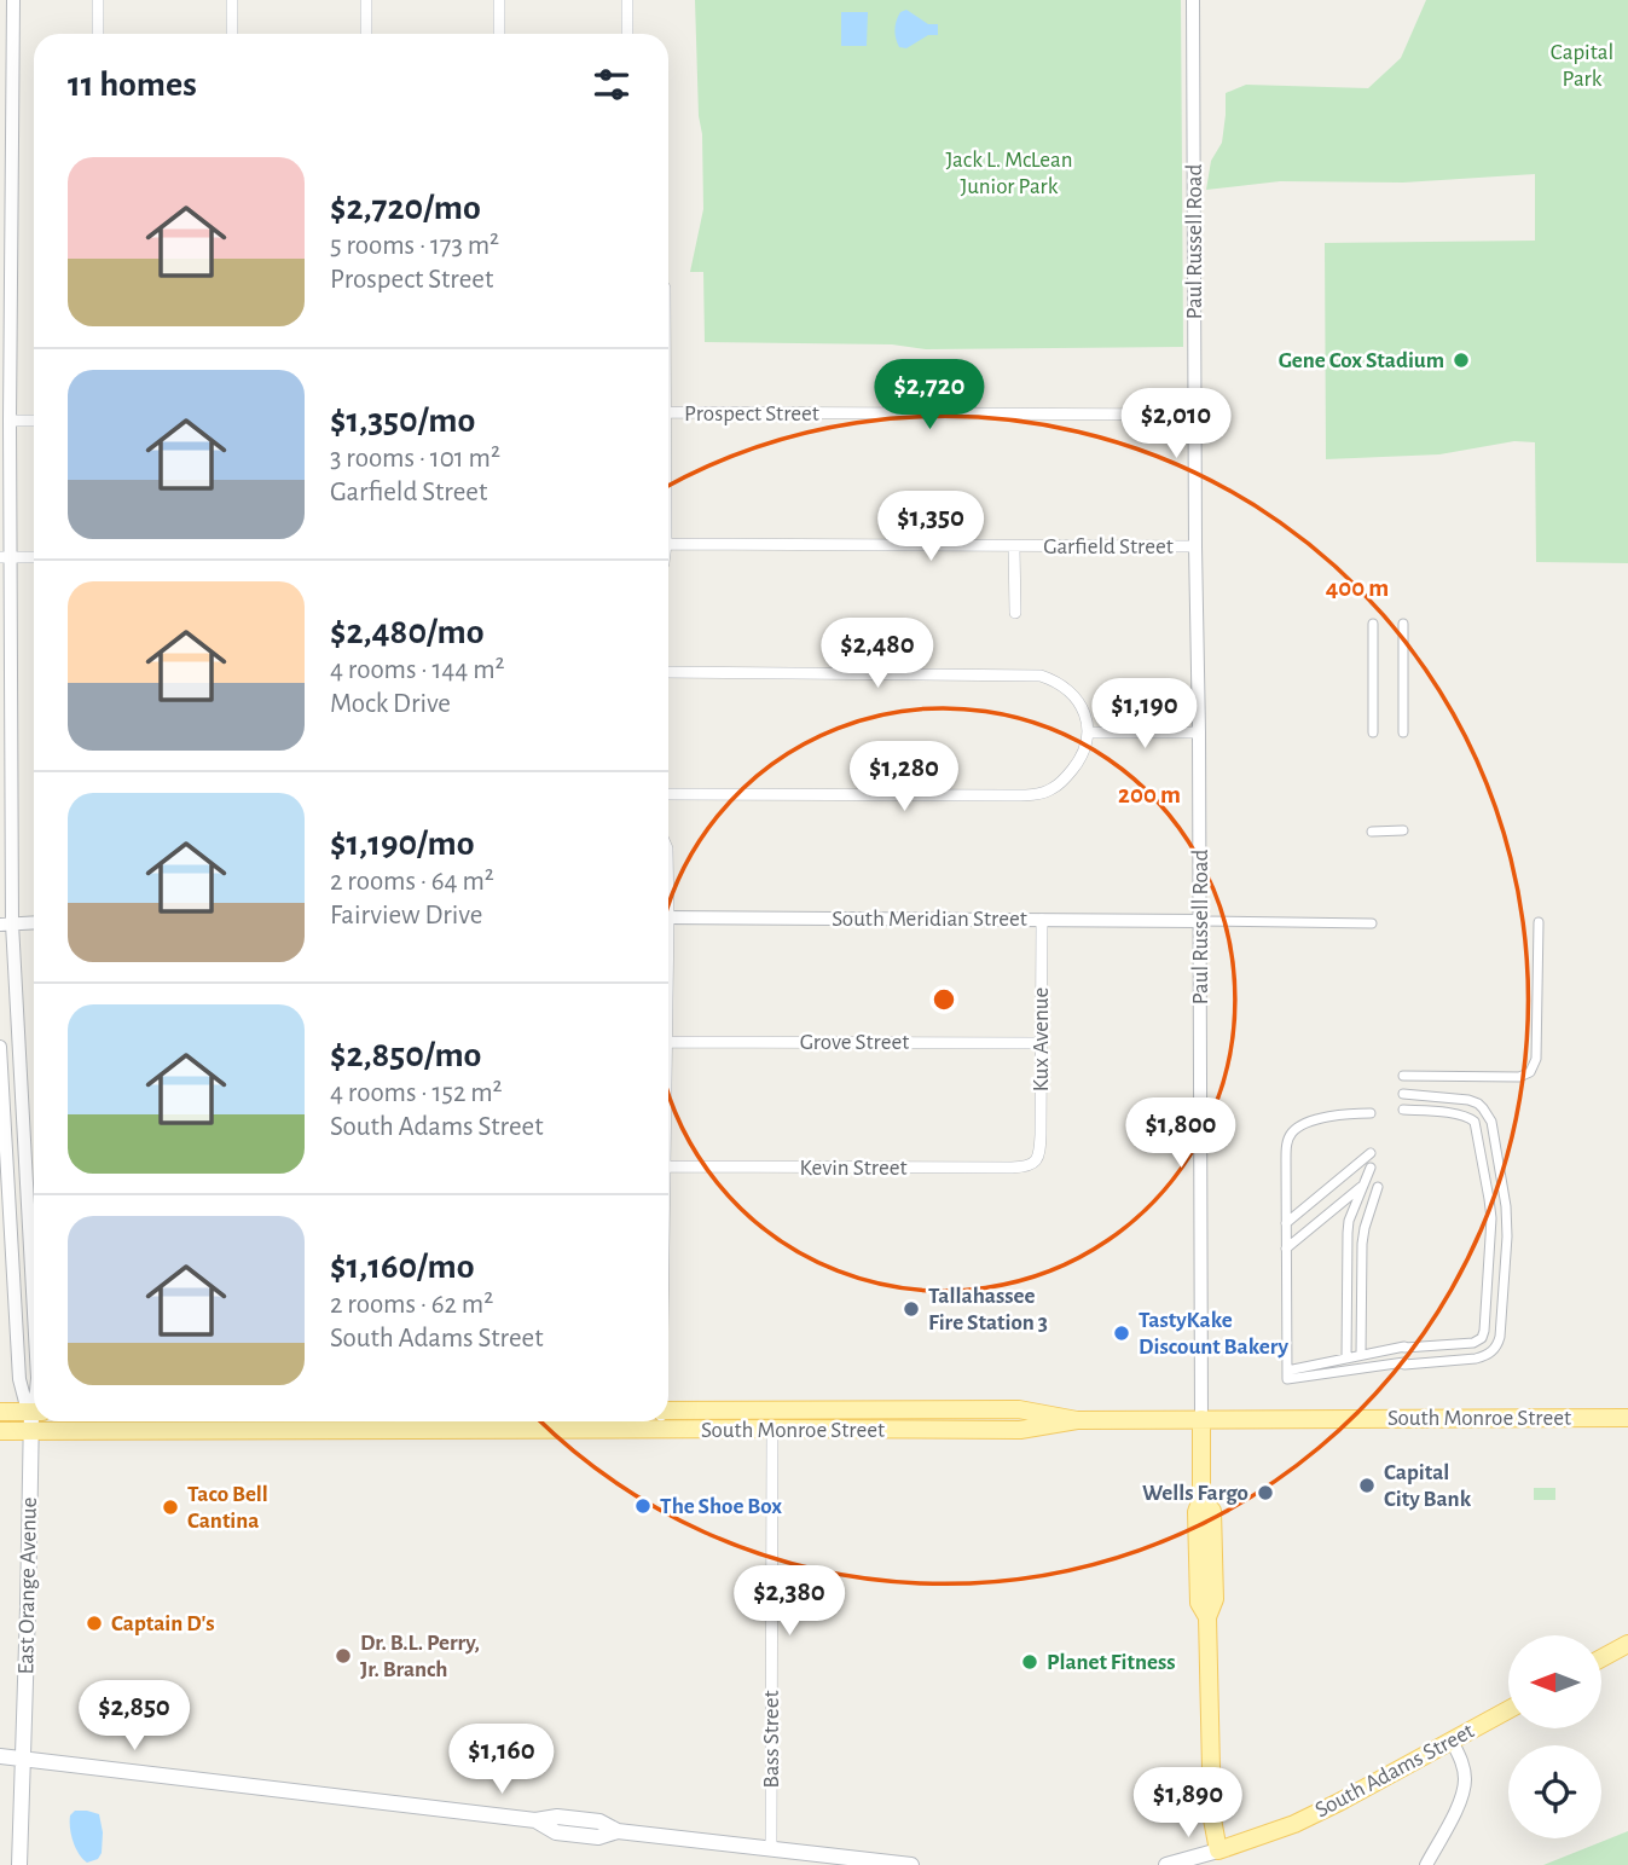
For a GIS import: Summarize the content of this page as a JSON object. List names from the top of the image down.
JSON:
{
  "streets": {
    "main road": [
      "Paul Russell Road",
      "South Monroe Street",
      "East Orange Avenue",
      "South Adams Street"
    ],
    "street": [
      "Prospect Street",
      "Garfield Street",
      "South Meridian Street",
      "Kux Avenue",
      "Grove Street",
      "Kevin Street",
      "Bass Street"
    ]
  },
  "crossings": [
    ["Paul Russell Road", "Prospect Street"],
    ["Paul Russell Road", "Garfield Street"],
    ["Paul Russell Road", "South Meridian Street"],
    ["Paul Russell Road", "South Monroe Street"],
    ["Paul Russell Road", "South Adams Street"],
    ["South Meridian Street", "Kux Avenue"],
    ["Kux Avenue", "Grove Street"],
    ["Kux Avenue", "Kevin Street"],
    ["South Monroe Street", "East Orange Avenue"],
    ["South Monroe Street", "Bass Street"]
  ],
  "parks": ["Capital Park", "Jack L. McLean Junior Park"],
  "places": [
    "Gene Cox Stadium",
    "Tallahassee Fire Station 3",
    "TastyKake Discount Bakery",
    "Capital City Bank",
    "Wells Fargo",
    "The Shoe Box",
    "Taco Bell Cantina",
    "Captain D's",
    "Dr. B.L. Perry, Jr. Branch",
    "Planet Fitness"
  ],
  "north": "left",
  "page": {
    "heading": "11 homes",
    "list": [
      {
        "name": "$2,720/mo",
        "note": "5 rooms · 173 m² · Prospect Street"
      },
      {
        "name": "$1,350/mo",
        "note": "3 rooms · 101 m² · Garfield Street"
      },
      {
        "name": "$2,480/mo",
        "note": "4 rooms · 144 m² · Mock Drive"
      },
      {
        "name": "$1,190/mo",
        "note": "2 rooms · 64 m² · Fairview Drive"
      },
      {
        "name": "$2,850/mo",
        "note": "4 rooms · 152 m² · South Adams Street"
      },
      {
        "name": "$1,160/mo",
        "note": "2 rooms · 62 m² · South Adams Street"
      }
    ],
    "price": [
      "$2,720",
      "$2,010",
      "$1,350",
      "$2,480",
      "$1,190",
      "$1,280",
      "$1,800",
      "$2,380",
      "$2,850",
      "$1,160",
      "$1,890"
    ]
  },
  "rings": ["400 m", "200 m"]
}
